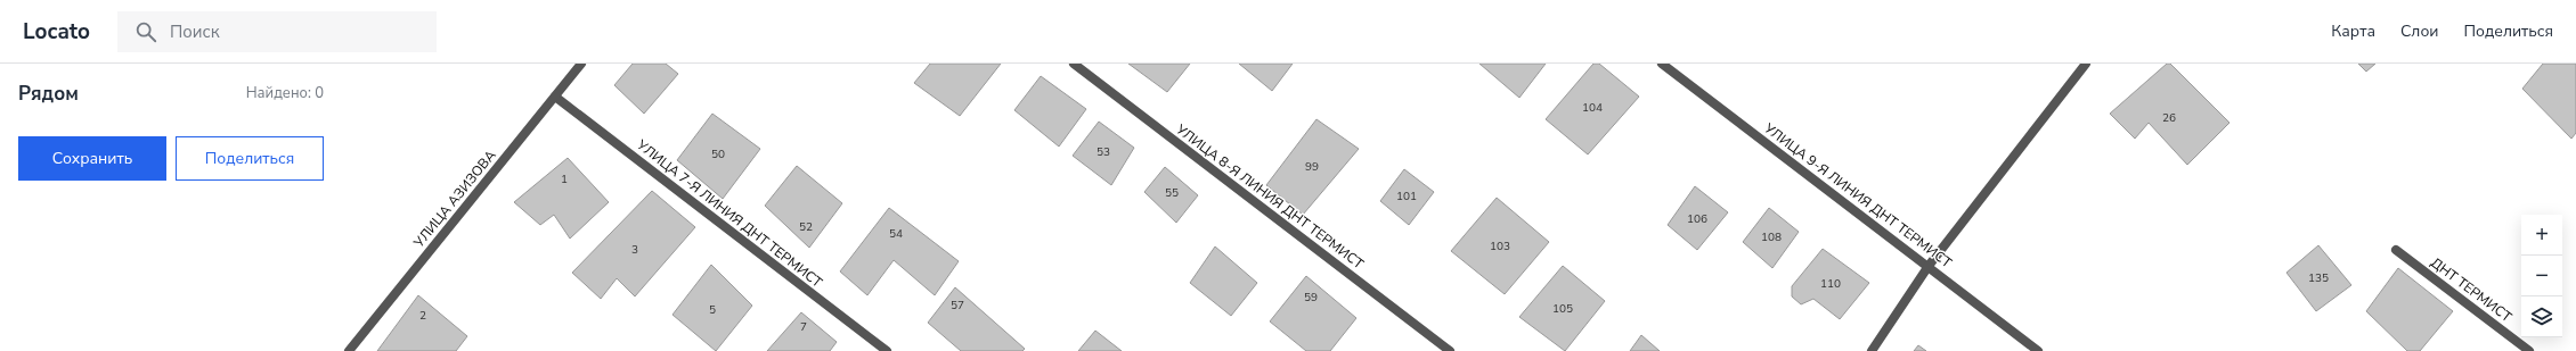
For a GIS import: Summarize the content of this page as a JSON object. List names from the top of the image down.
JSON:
{
  "streets": {
    "street": [
      "УЛИЦА 9-Я ЛИНИЯ ДНТ ТЕРМИСТ",
      "УЛИЦА 8-Я ЛИНИЯ ДНТ ТЕРМИСТ",
      "УЛИЦА АЗИЗОВА",
      "УЛИЦА 7-Я ЛИНИЯ ДНТ ТЕРМИСТ",
      "ДНТ ТЕРМИСТ"
    ]
  },
  "crossings": [
    ["УЛИЦА АЗИЗОВА", "УЛИЦА 7-Я ЛИНИЯ ДНТ ТЕРМИСТ"]
  ],
  "house_numbers": [
    "104",
    "26",
    "53",
    "50",
    "99",
    "1",
    "55",
    "101",
    "106",
    "52",
    "54",
    "108",
    "103",
    "3",
    "135",
    "110",
    "59",
    "57",
    "105",
    "5",
    "2",
    "7"
  ],
  "page": {
    "header": "Locato",
    "search": "Поиск",
    "nav": ["Карта", "Слои", "Поделиться"],
    "heading": ["Рядом", "Найдено: 0"],
    "buttons": ["Сохранить", "Поделиться"],
    "map_buttons": ["+", "−"]
  }
}
